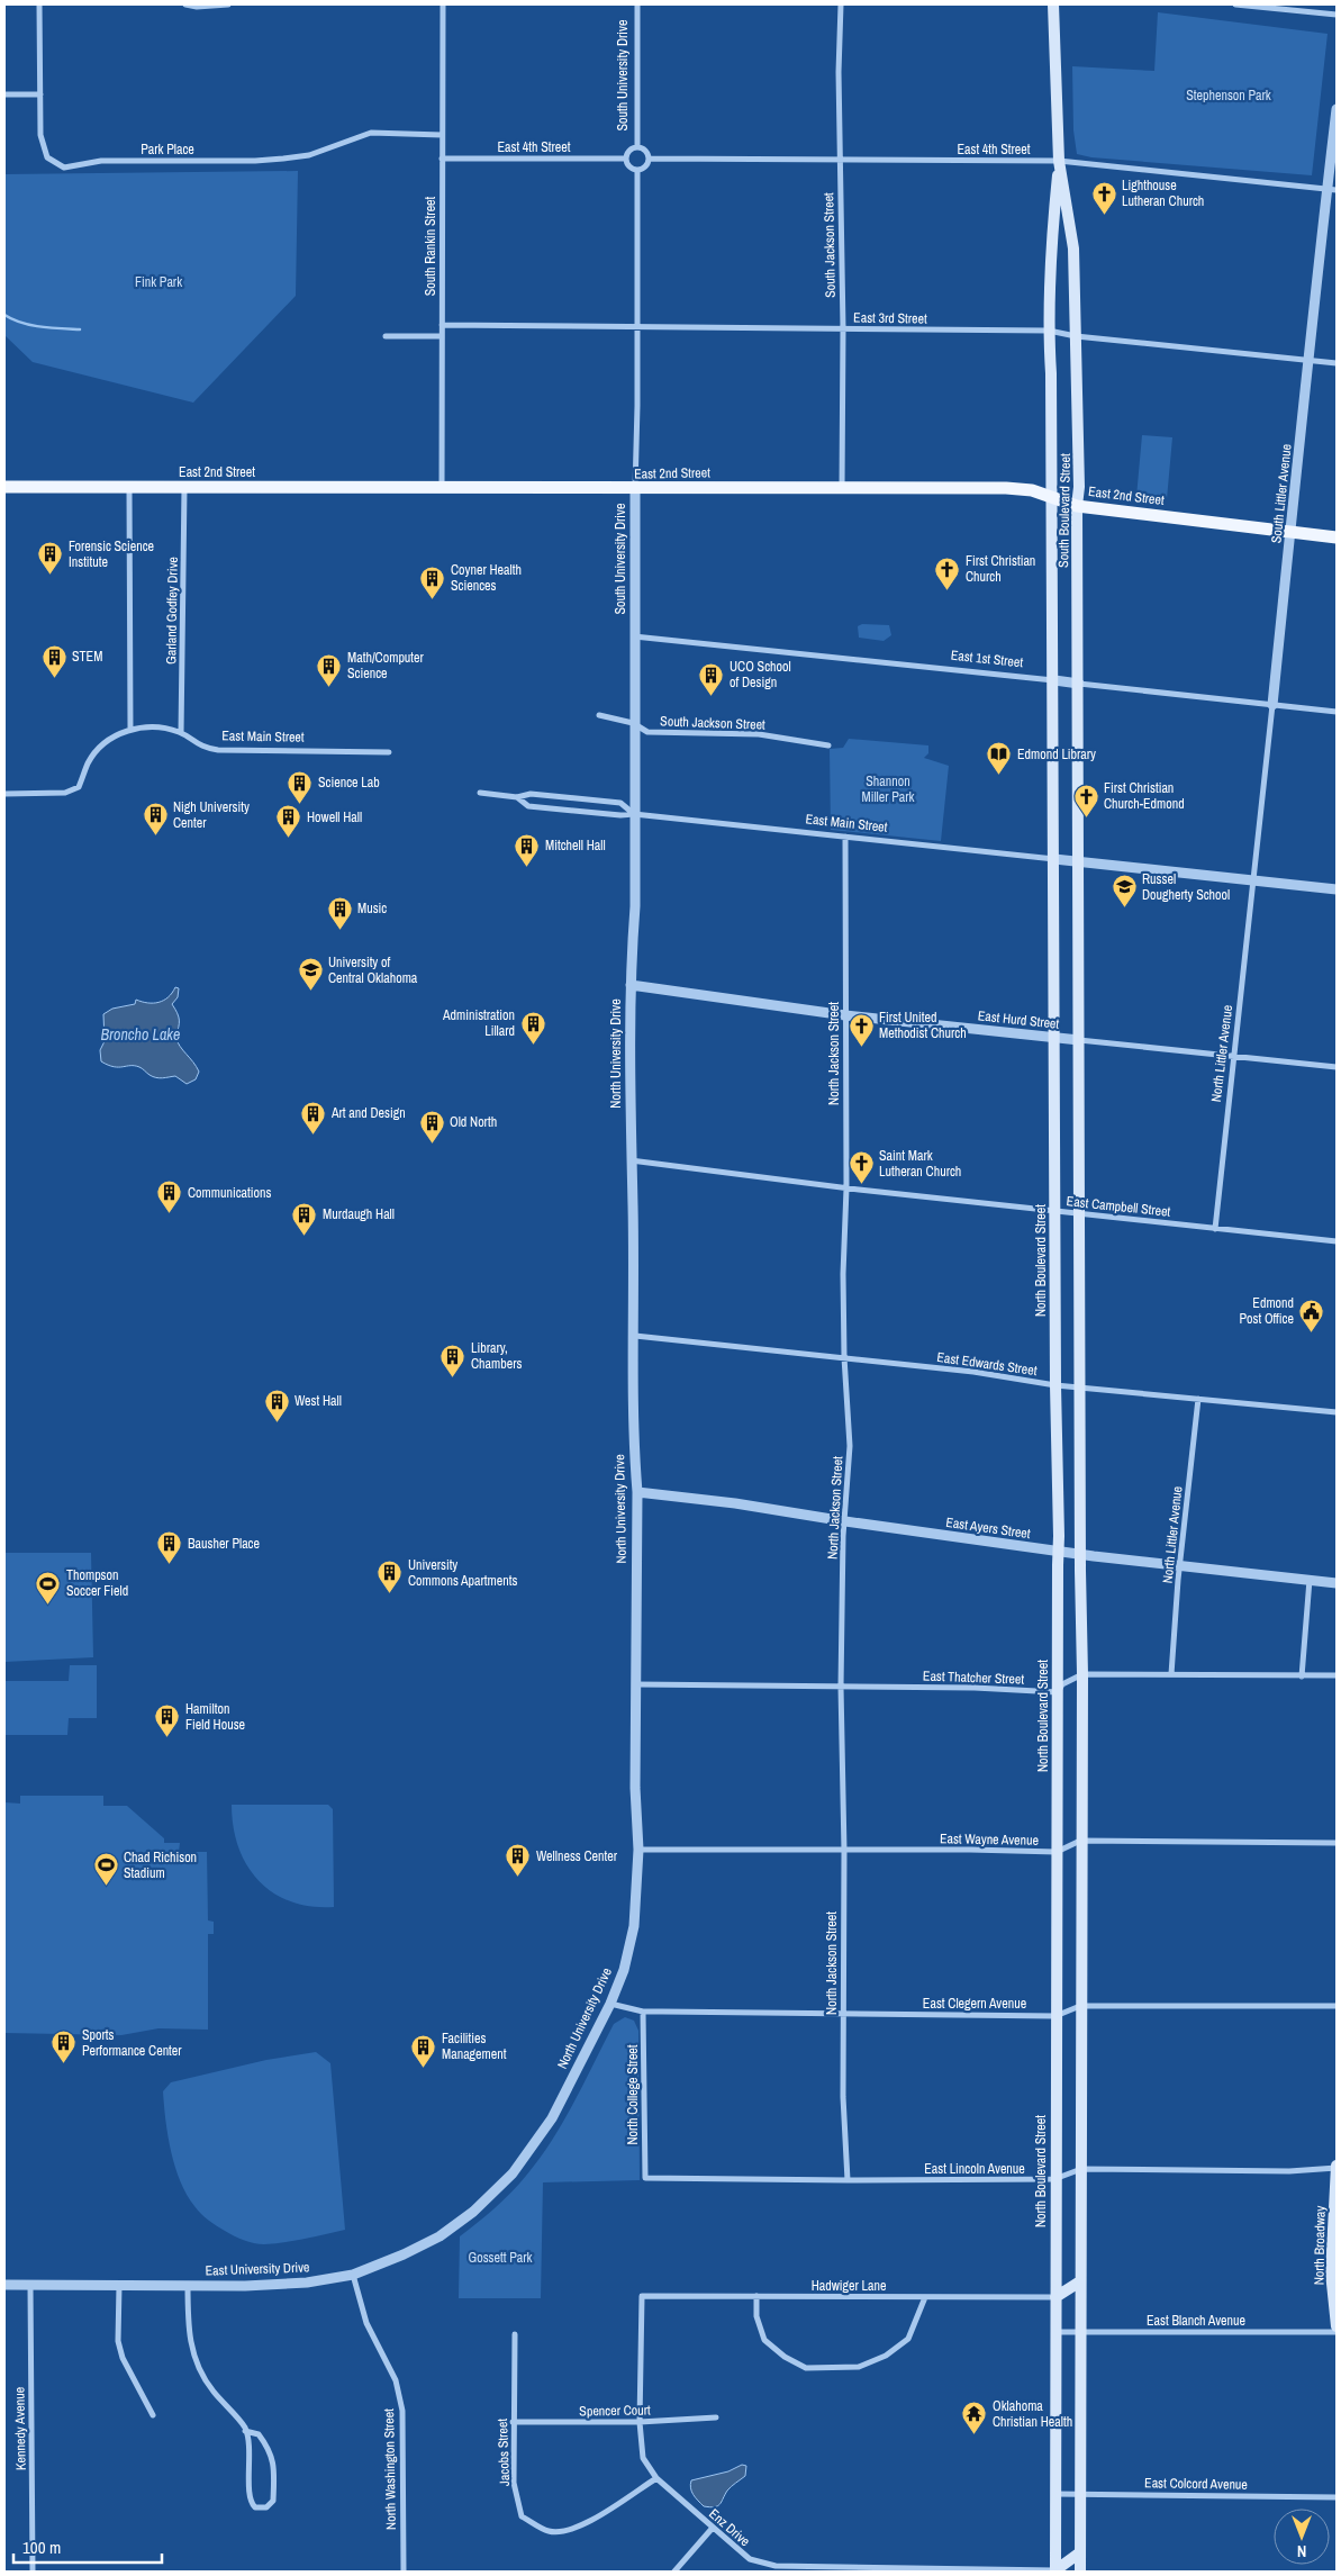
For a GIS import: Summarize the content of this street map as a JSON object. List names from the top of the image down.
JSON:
{
  "streets": {
    "main road": [
      "East 2nd Street",
      "South Boulevard Street",
      "North Boulevard Street",
      "North Broadway"
    ],
    "street": [
      "South University Drive",
      "East 4th Street",
      "Park Place",
      "South Jackson Street",
      "South Rankin Street",
      "East 3rd Street",
      "South Littler Avenue",
      "Garland Godfey Drive",
      "East 1st Street",
      "East Main Street",
      "East Hurd Street",
      "North University Drive",
      "North Jackson Street",
      "North Littler Avenue",
      "East Campbell Street",
      "East Edwards Street",
      "East Ayers Street",
      "East Thatcher Street",
      "East Wayne Avenue",
      "East Clegern Avenue",
      "North College Street",
      "East Lincoln Avenue",
      "East University Drive",
      "Hadwiger Lane",
      "East Blanch Avenue",
      "Spencer Court",
      "Kennedy Avenue",
      "Jacobs Street",
      "North Washington Street",
      "East Colcord Avenue",
      "Enz Drive"
    ]
  },
  "crossings": [
    ["South University Drive", "East 4th Street"],
    ["South University Drive", "South Jackson Street"],
    ["South University Drive", "East 3rd Street"],
    ["South University Drive", "East 2nd Street"],
    ["South University Drive", "East 1st Street"],
    ["South University Drive", "East Main Street"],
    ["South University Drive", "North University Drive"],
    ["East 4th Street", "South Jackson Street"],
    ["East 4th Street", "South Rankin Street"],
    ["East 4th Street", "South Littler Avenue"],
    ["East 4th Street", "South Boulevard Street"],
    ["Park Place", "South Rankin Street"],
    ["South Jackson Street", "East 3rd Street"],
    ["South Jackson Street", "East 2nd Street"],
    ["South Rankin Street", "East 3rd Street"],
    ["South Rankin Street", "East 2nd Street"],
    ["East 3rd Street", "South Littler Avenue"],
    ["East 3rd Street", "South Boulevard Street"],
    ["East 2nd Street", "South Littler Avenue"],
    ["East 2nd Street", "South Boulevard Street"],
    ["East 2nd Street", "Garland Godfey Drive"],
    ["South Littler Avenue", "East 1st Street"],
    ["South Littler Avenue", "North Littler Avenue"],
    ["South Boulevard Street", "East 1st Street"],
    ["South Boulevard Street", "East Main Street"],
    ["South Boulevard Street", "North Boulevard Street"],
    ["Garland Godfey Drive", "East Main Street"],
    ["East Main Street", "North University Drive"],
    ["East Main Street", "North Jackson Street"],
    ["East Main Street", "North Boulevard Street"],
    ["East Hurd Street", "North University Drive"],
    ["East Hurd Street", "North Jackson Street"],
    ["East Hurd Street", "North Littler Avenue"],
    ["East Hurd Street", "North Boulevard Street"],
    ["North University Drive", "East Campbell Street"],
    ["North University Drive", "East Edwards Street"],
    ["North University Drive", "East Ayers Street"],
    ["North University Drive", "East Thatcher Street"],
    ["North University Drive", "East Wayne Avenue"],
    ["North University Drive", "East Clegern Avenue"],
    ["North University Drive", "East University Drive"],
    ["North Jackson Street", "East Campbell Street"],
    ["North Jackson Street", "East Edwards Street"],
    ["North Jackson Street", "East Ayers Street"],
    ["North Jackson Street", "East Thatcher Street"],
    ["North Jackson Street", "East Wayne Avenue"],
    ["North Jackson Street", "East Clegern Avenue"],
    ["North Jackson Street", "East Lincoln Avenue"],
    ["North Littler Avenue", "East Campbell Street"],
    ["North Littler Avenue", "East Edwards Street"],
    ["North Littler Avenue", "East Ayers Street"],
    ["East Campbell Street", "North Boulevard Street"],
    ["North Boulevard Street", "East Edwards Street"],
    ["North Boulevard Street", "East Ayers Street"],
    ["North Boulevard Street", "East Thatcher Street"],
    ["North Boulevard Street", "East Wayne Avenue"],
    ["North Boulevard Street", "East Clegern Avenue"],
    ["North Boulevard Street", "East Lincoln Avenue"],
    ["North Boulevard Street", "Hadwiger Lane"],
    ["North Boulevard Street", "East Blanch Avenue"],
    ["North Boulevard Street", "East Colcord Avenue"],
    ["North Boulevard Street", "Enz Drive"],
    ["East Clegern Avenue", "North College Street"],
    ["North College Street", "East Lincoln Avenue"],
    ["East Lincoln Avenue", "North Broadway"],
    ["East University Drive", "Kennedy Avenue"],
    ["East University Drive", "North Washington Street"],
    ["Hadwiger Lane", "Enz Drive"],
    ["Spencer Court", "Jacobs Street"],
    ["Spencer Court", "Enz Drive"],
    ["Jacobs Street", "Enz Drive"]
  ],
  "water": ["Broncho Lake"],
  "parks": [
    "Stephenson Park",
    "Fink Park",
    "Shannon Miller Park",
    "Gossett Park"
  ],
  "places": {
    "church": [
      "Lighthouse Lutheran Church",
      "First Christian Church",
      "First Christian Church-Edmond",
      "First United Methodist Church",
      "Saint Mark Lutheran Church"
    ],
    "building": [
      "Forensic Science Institute",
      "Coyner Health Sciences",
      "STEM",
      "Math/Computer Science",
      "UCO School of Design",
      "Science Lab",
      "Nigh University Center",
      "Howell Hall",
      "Mitchell Hall",
      "Music",
      "Administration Lillard",
      "Art and Design",
      "Old North",
      "Communications",
      "Murdaugh Hall",
      "Library, Chambers",
      "West Hall",
      "Bausher Place",
      "University Commons Apartments",
      "Hamilton Field House",
      "Wellness Center",
      "Sports Performance Center",
      "Facilities Management"
    ],
    "library": ["Edmond Library"],
    "school or university": ["Russel Dougherty School", "University of Central Oklahoma"],
    "public building": ["Edmond Post Office"],
    "sports": ["Thompson Soccer Field", "Chad Richison Stadium"],
    "temple": ["Oklahoma Christian Health"]
  },
  "scale_bar": "100 m",
  "north": "bottom"
}
